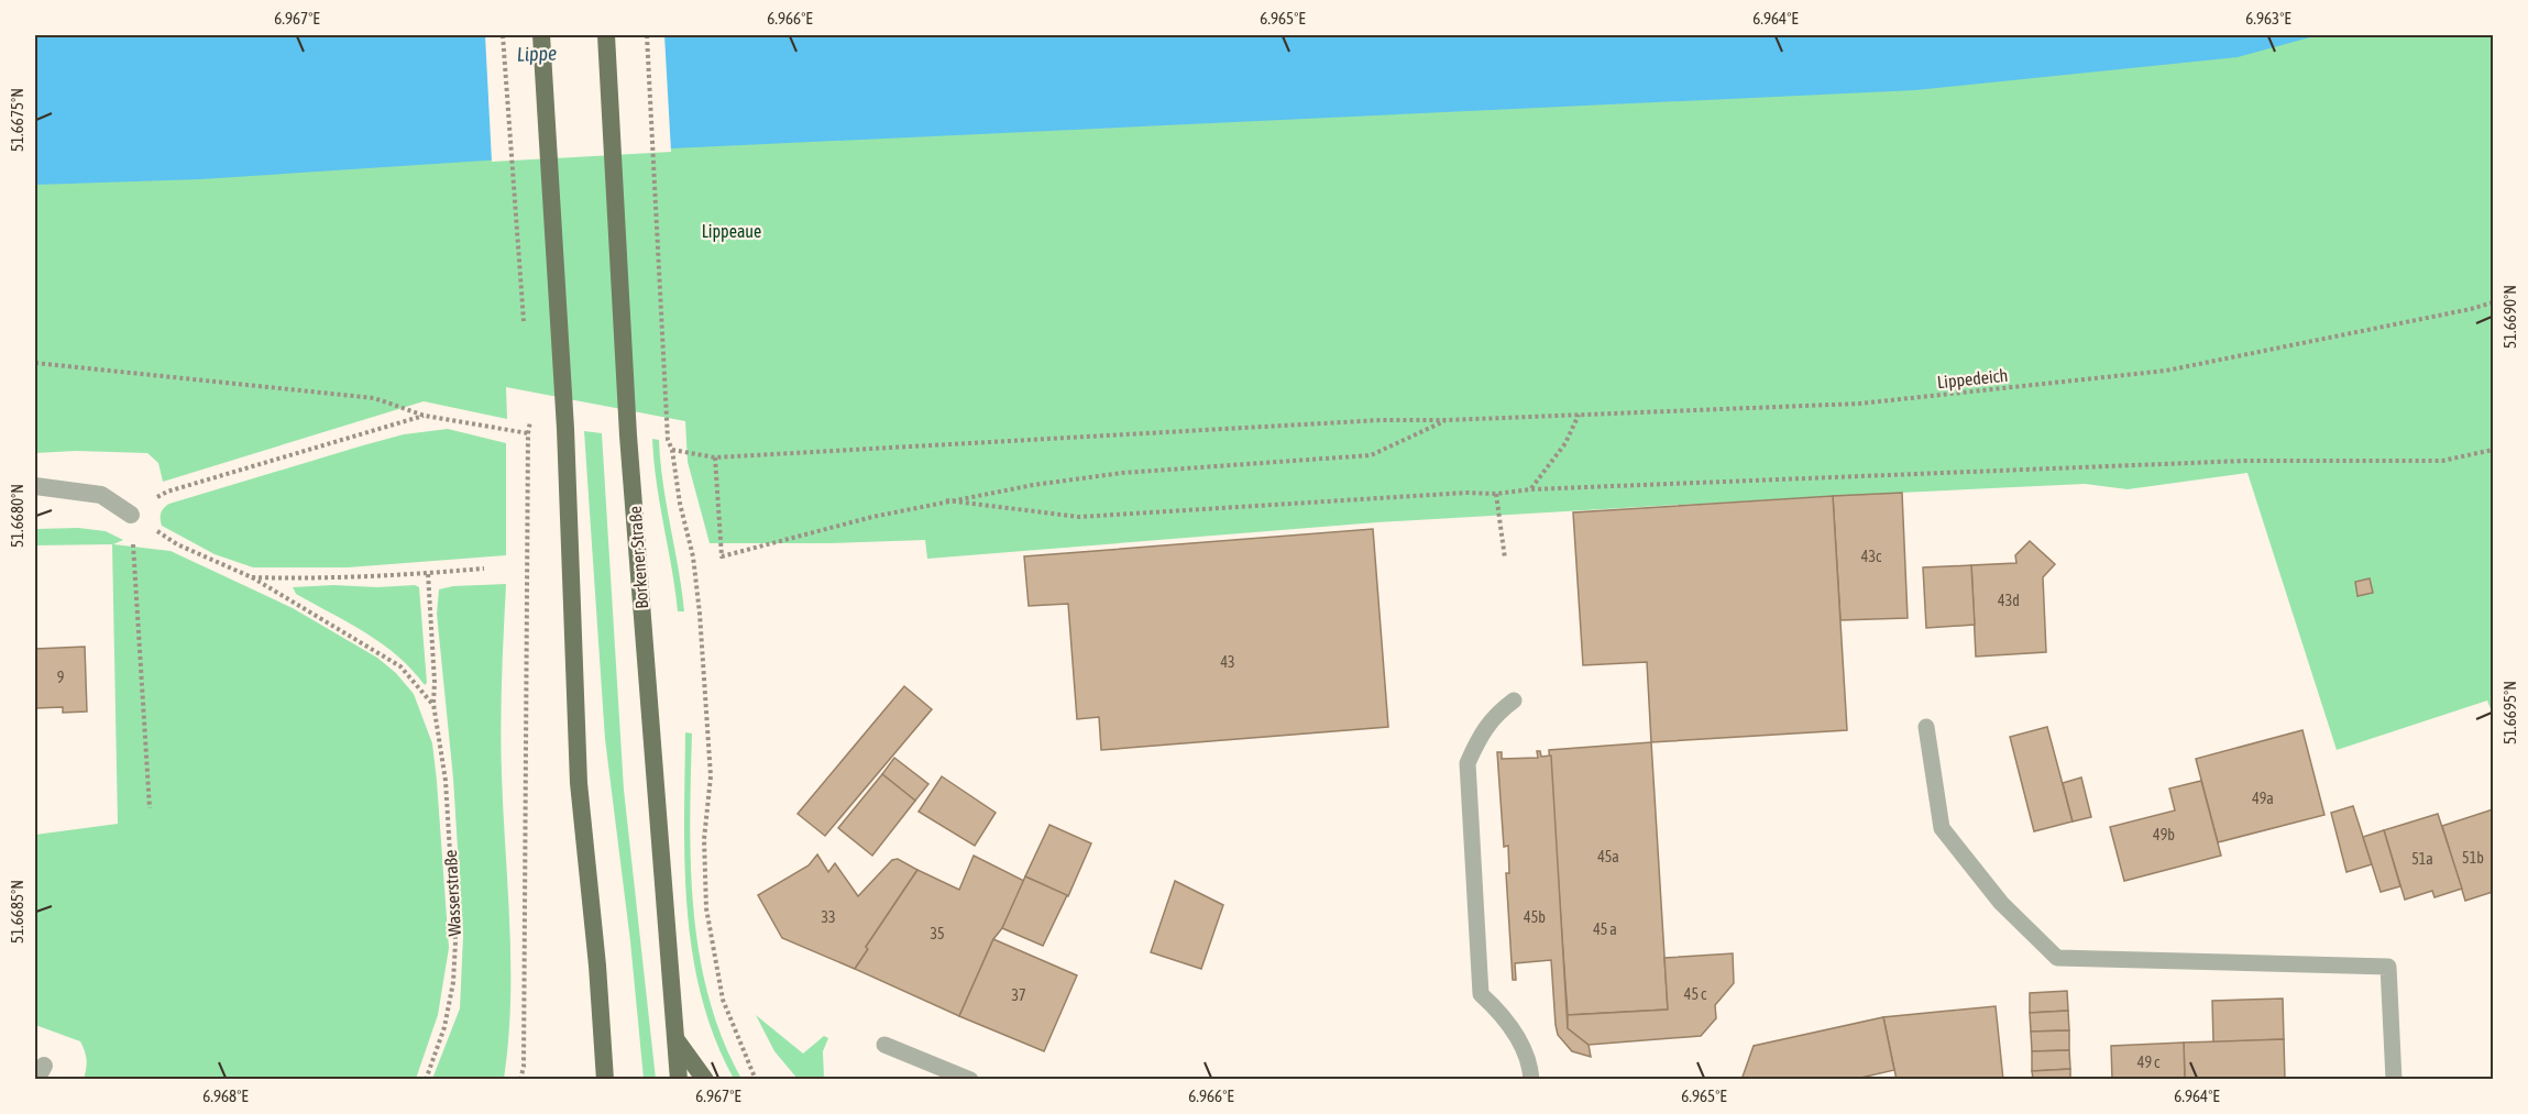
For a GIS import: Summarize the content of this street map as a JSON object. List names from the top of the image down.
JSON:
{
  "streets": {
    "main road": ["Borkener Straße"],
    "path": ["Lippedeich", "Wasserstraße"]
  },
  "water": ["Lippe"],
  "parks": ["Lippeaue"],
  "house_numbers": [
    "43c",
    "43d",
    "43",
    "9",
    "49a",
    "49b",
    "45a",
    "51b",
    "51a",
    "33",
    "45b",
    "45 a",
    "35",
    "45 c",
    "37",
    "49 c"
  ],
  "coordinates": [
    "6.967°E",
    "6.966°E",
    "6.965°E",
    "6.964°E",
    "6.963°E",
    "51.6675°N",
    "51.6690°N",
    "51.6680°N",
    "51.6695°N",
    "51.6685°N",
    "6.968°E"
  ]
}
